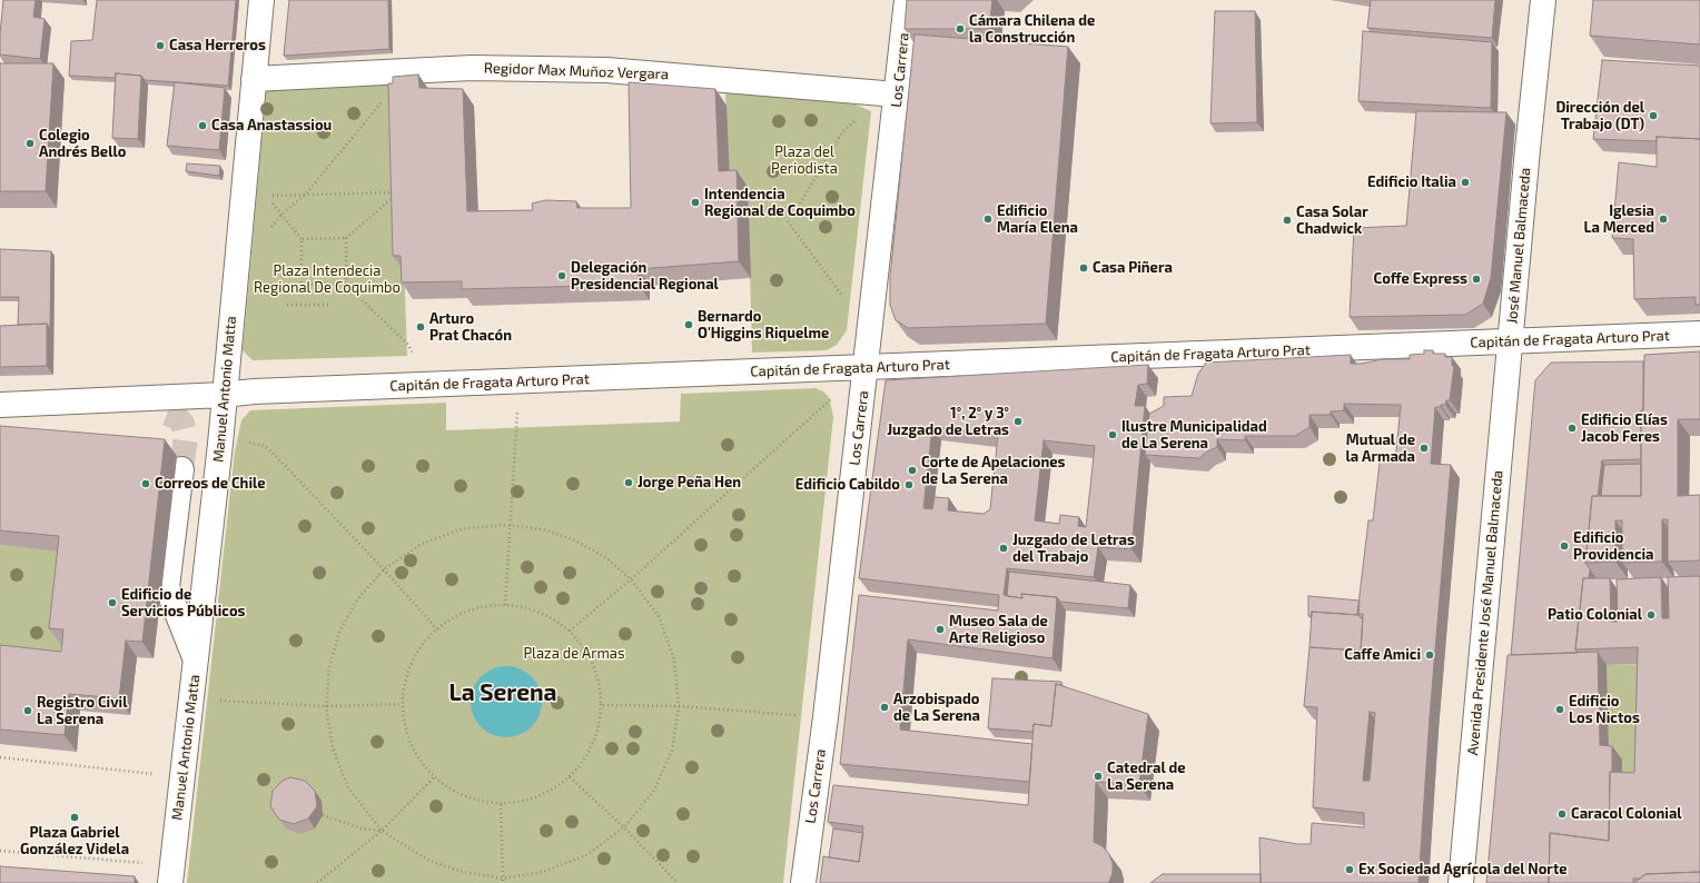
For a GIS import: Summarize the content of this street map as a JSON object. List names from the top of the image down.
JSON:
{
  "streets": {
    "street": [
      "Los Carrera",
      "Regidor Max Muñoz Vergara",
      "José Manuel Balmaceda",
      "Capitán de Fragata Arturo Prat",
      "Manuel Antonio Matta",
      "Avenida Presidente José Manuel Balmaceda"
    ]
  },
  "crossings": [
    ["Los Carrera", "Regidor Max Muñoz Vergara"],
    ["Los Carrera", "Capitán de Fragata Arturo Prat"],
    ["Regidor Max Muñoz Vergara", "Manuel Antonio Matta"],
    ["José Manuel Balmaceda", "Capitán de Fragata Arturo Prat"],
    ["José Manuel Balmaceda", "Avenida Presidente José Manuel Balmaceda"],
    ["Capitán de Fragata Arturo Prat", "Manuel Antonio Matta"],
    ["Capitán de Fragata Arturo Prat", "Avenida Presidente José Manuel Balmaceda"]
  ],
  "districts": ["La Serena"],
  "parks": ["Plaza del Periodista", "Plaza Intendecia Regional De Coquimbo", "Plaza de Armas"],
  "places": [
    "Cámara Chilena de la Construcción",
    "Casa Herreros",
    "Dirección del Trabajo (DT)",
    "Casa Anastassiou",
    "Colegio Andrés Bello",
    "Edificio Italia",
    "Intendencia Regional de Coquimbo",
    "Edificio María Elena",
    "Iglesia La Merced",
    "Casa Solar Chadwick",
    "Casa Piñera",
    "Delegación Presidencial Regional",
    "Coffe Express",
    "Bernardo O'Higgins Riquelme",
    "Arturo Prat Chacón",
    "1°, 2° y 3° Juzgado de Letras",
    "Edificio Elías Jacob Feres",
    "Ilustre Municipalidad de La Serena",
    "Mutual de la Armada",
    "Corte de Apelaciones de La Serena",
    "Jorge Peña Hen",
    "Correos de Chile",
    "Edificio Cabildo",
    "Edificio Providencia",
    "Juzgado de Letras del Trabajo",
    "Edificio de Servicios Públicos",
    "Patio Colonial",
    "Museo Sala de Arte Religioso",
    "Caffe Amici",
    "Arzobispado de La Serena",
    "Edificio Los Nictos",
    "Registro Civil La Serena",
    "Catedral de La Serena",
    "Caracol Colonial",
    "Plaza Gabriel González Videla",
    "Ex Sociedad Agrícola del Norte"
  ]
}
